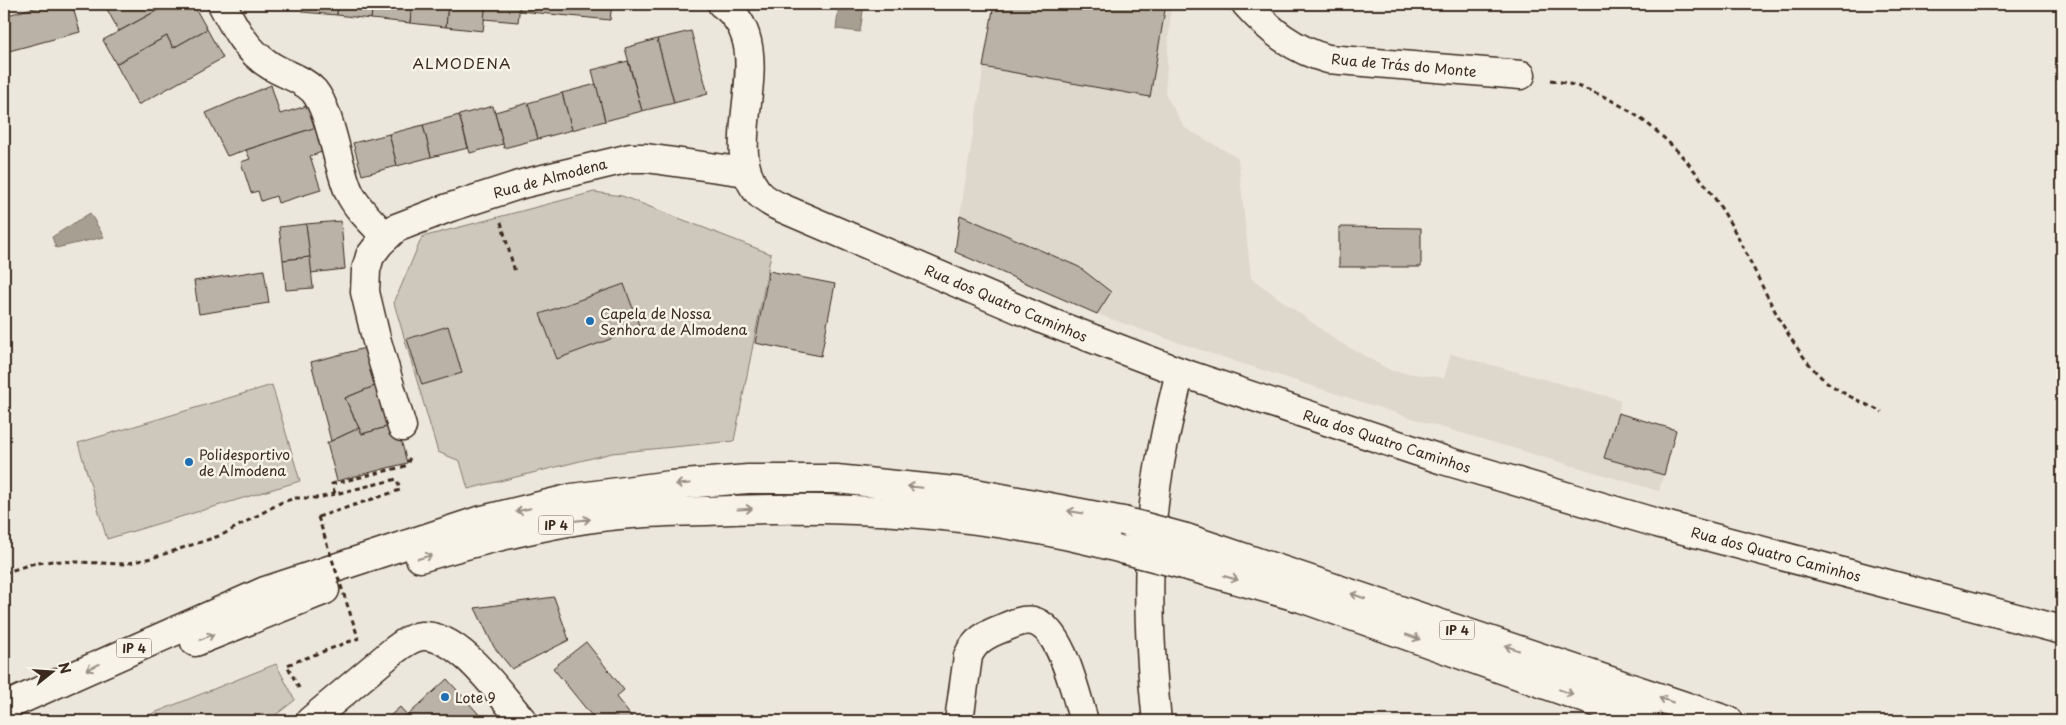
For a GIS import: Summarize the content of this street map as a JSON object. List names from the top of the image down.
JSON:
{
  "streets": {
    "main road": [
      "Rua de Trás do Monte",
      "Rua de Almodena",
      "Rua dos Quatro Caminhos",
      "IP 4"
    ]
  },
  "crossings": [
    ["Rua de Almodena", "Rua dos Quatro Caminhos"]
  ],
  "districts": ["ALMODENA"],
  "places": ["Capela de Nossa Senhora de Almodena", "Polidesportivo de Almodena", "Lote 9"],
  "north": "right"
}
